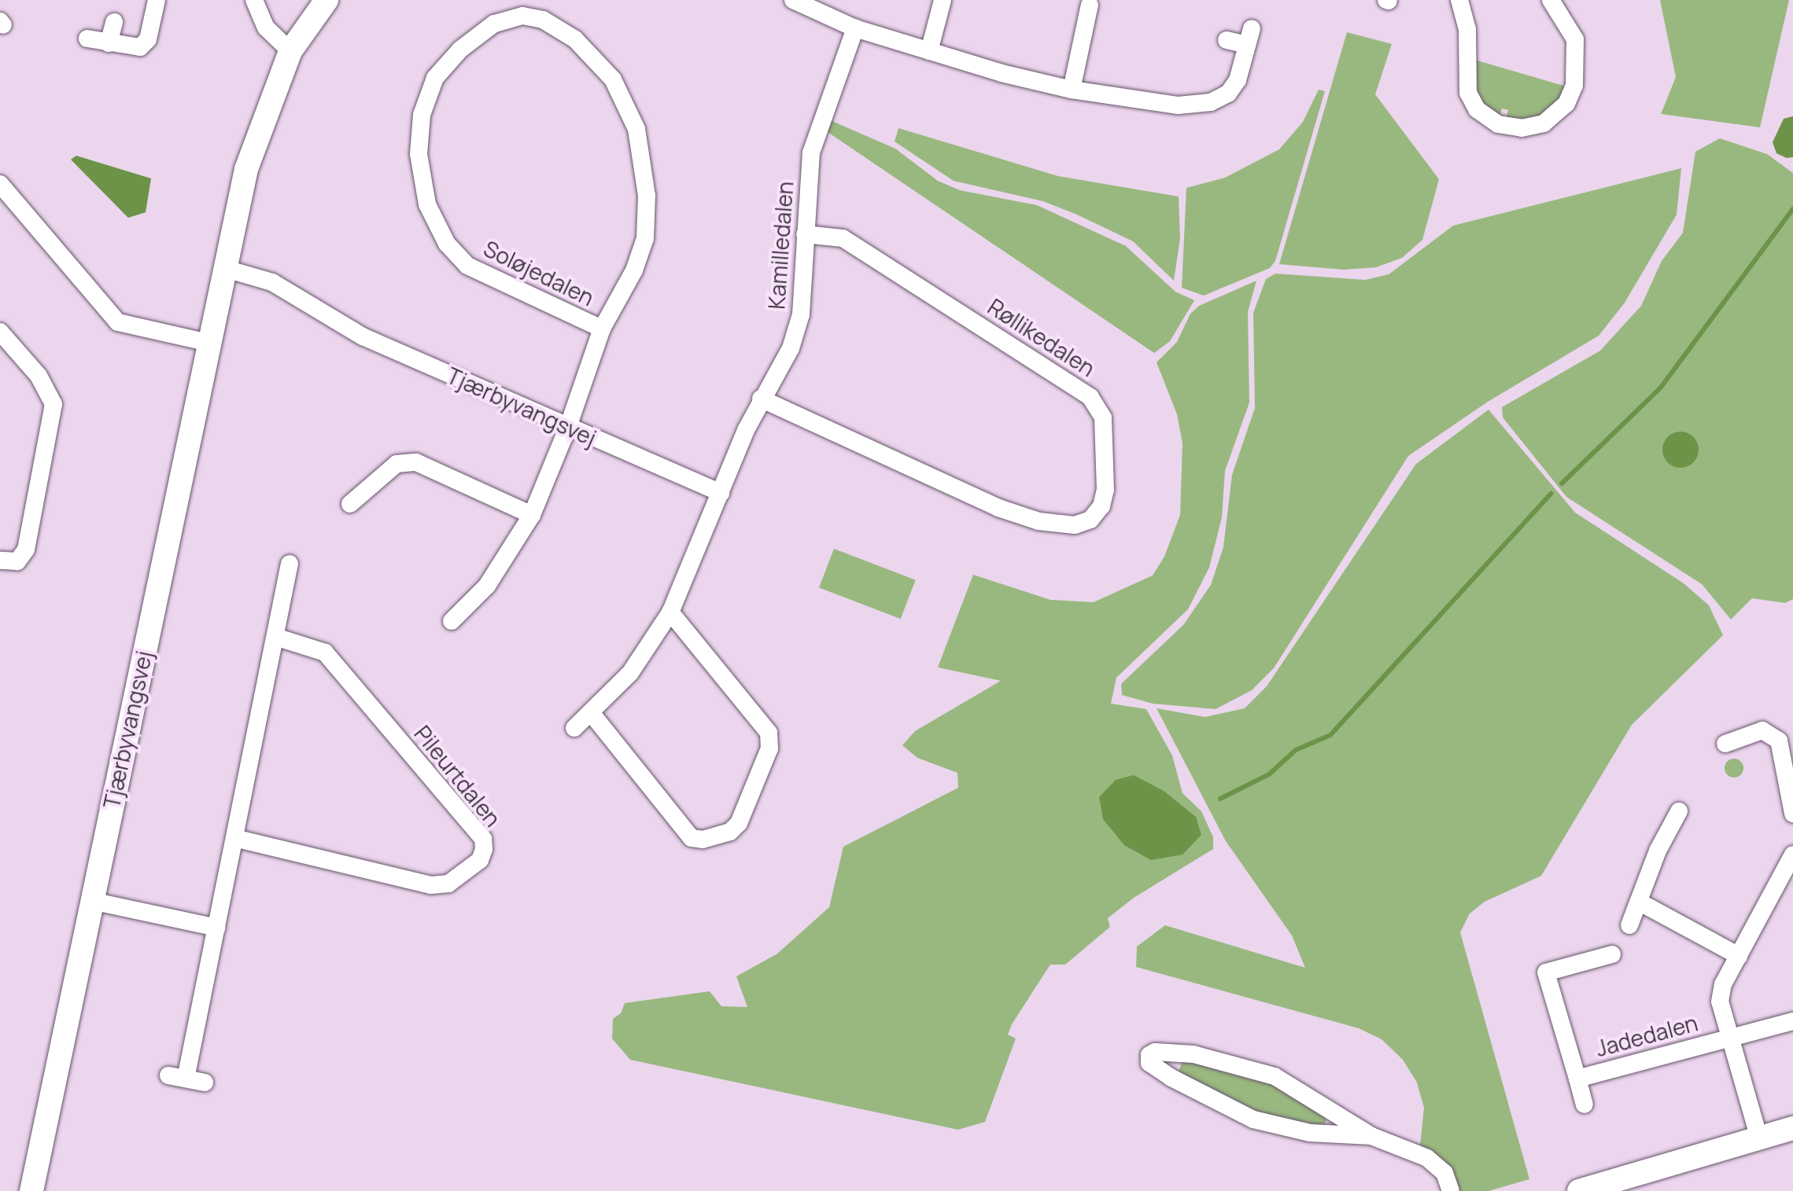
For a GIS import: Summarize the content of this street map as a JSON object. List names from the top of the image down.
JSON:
{
  "streets": {
    "street": [
      "Kamilledalen",
      "Soløjedalen",
      "Røllikedalen",
      "Tjærbyvangsvej",
      "Pileurtdalen",
      "Jadedalen"
    ]
  },
  "crossings": [
    ["Kamilledalen", "Røllikedalen"],
    ["Kamilledalen", "Tjærbyvangsvej"],
    ["Soløjedalen", "Tjærbyvangsvej"]
  ]
}
